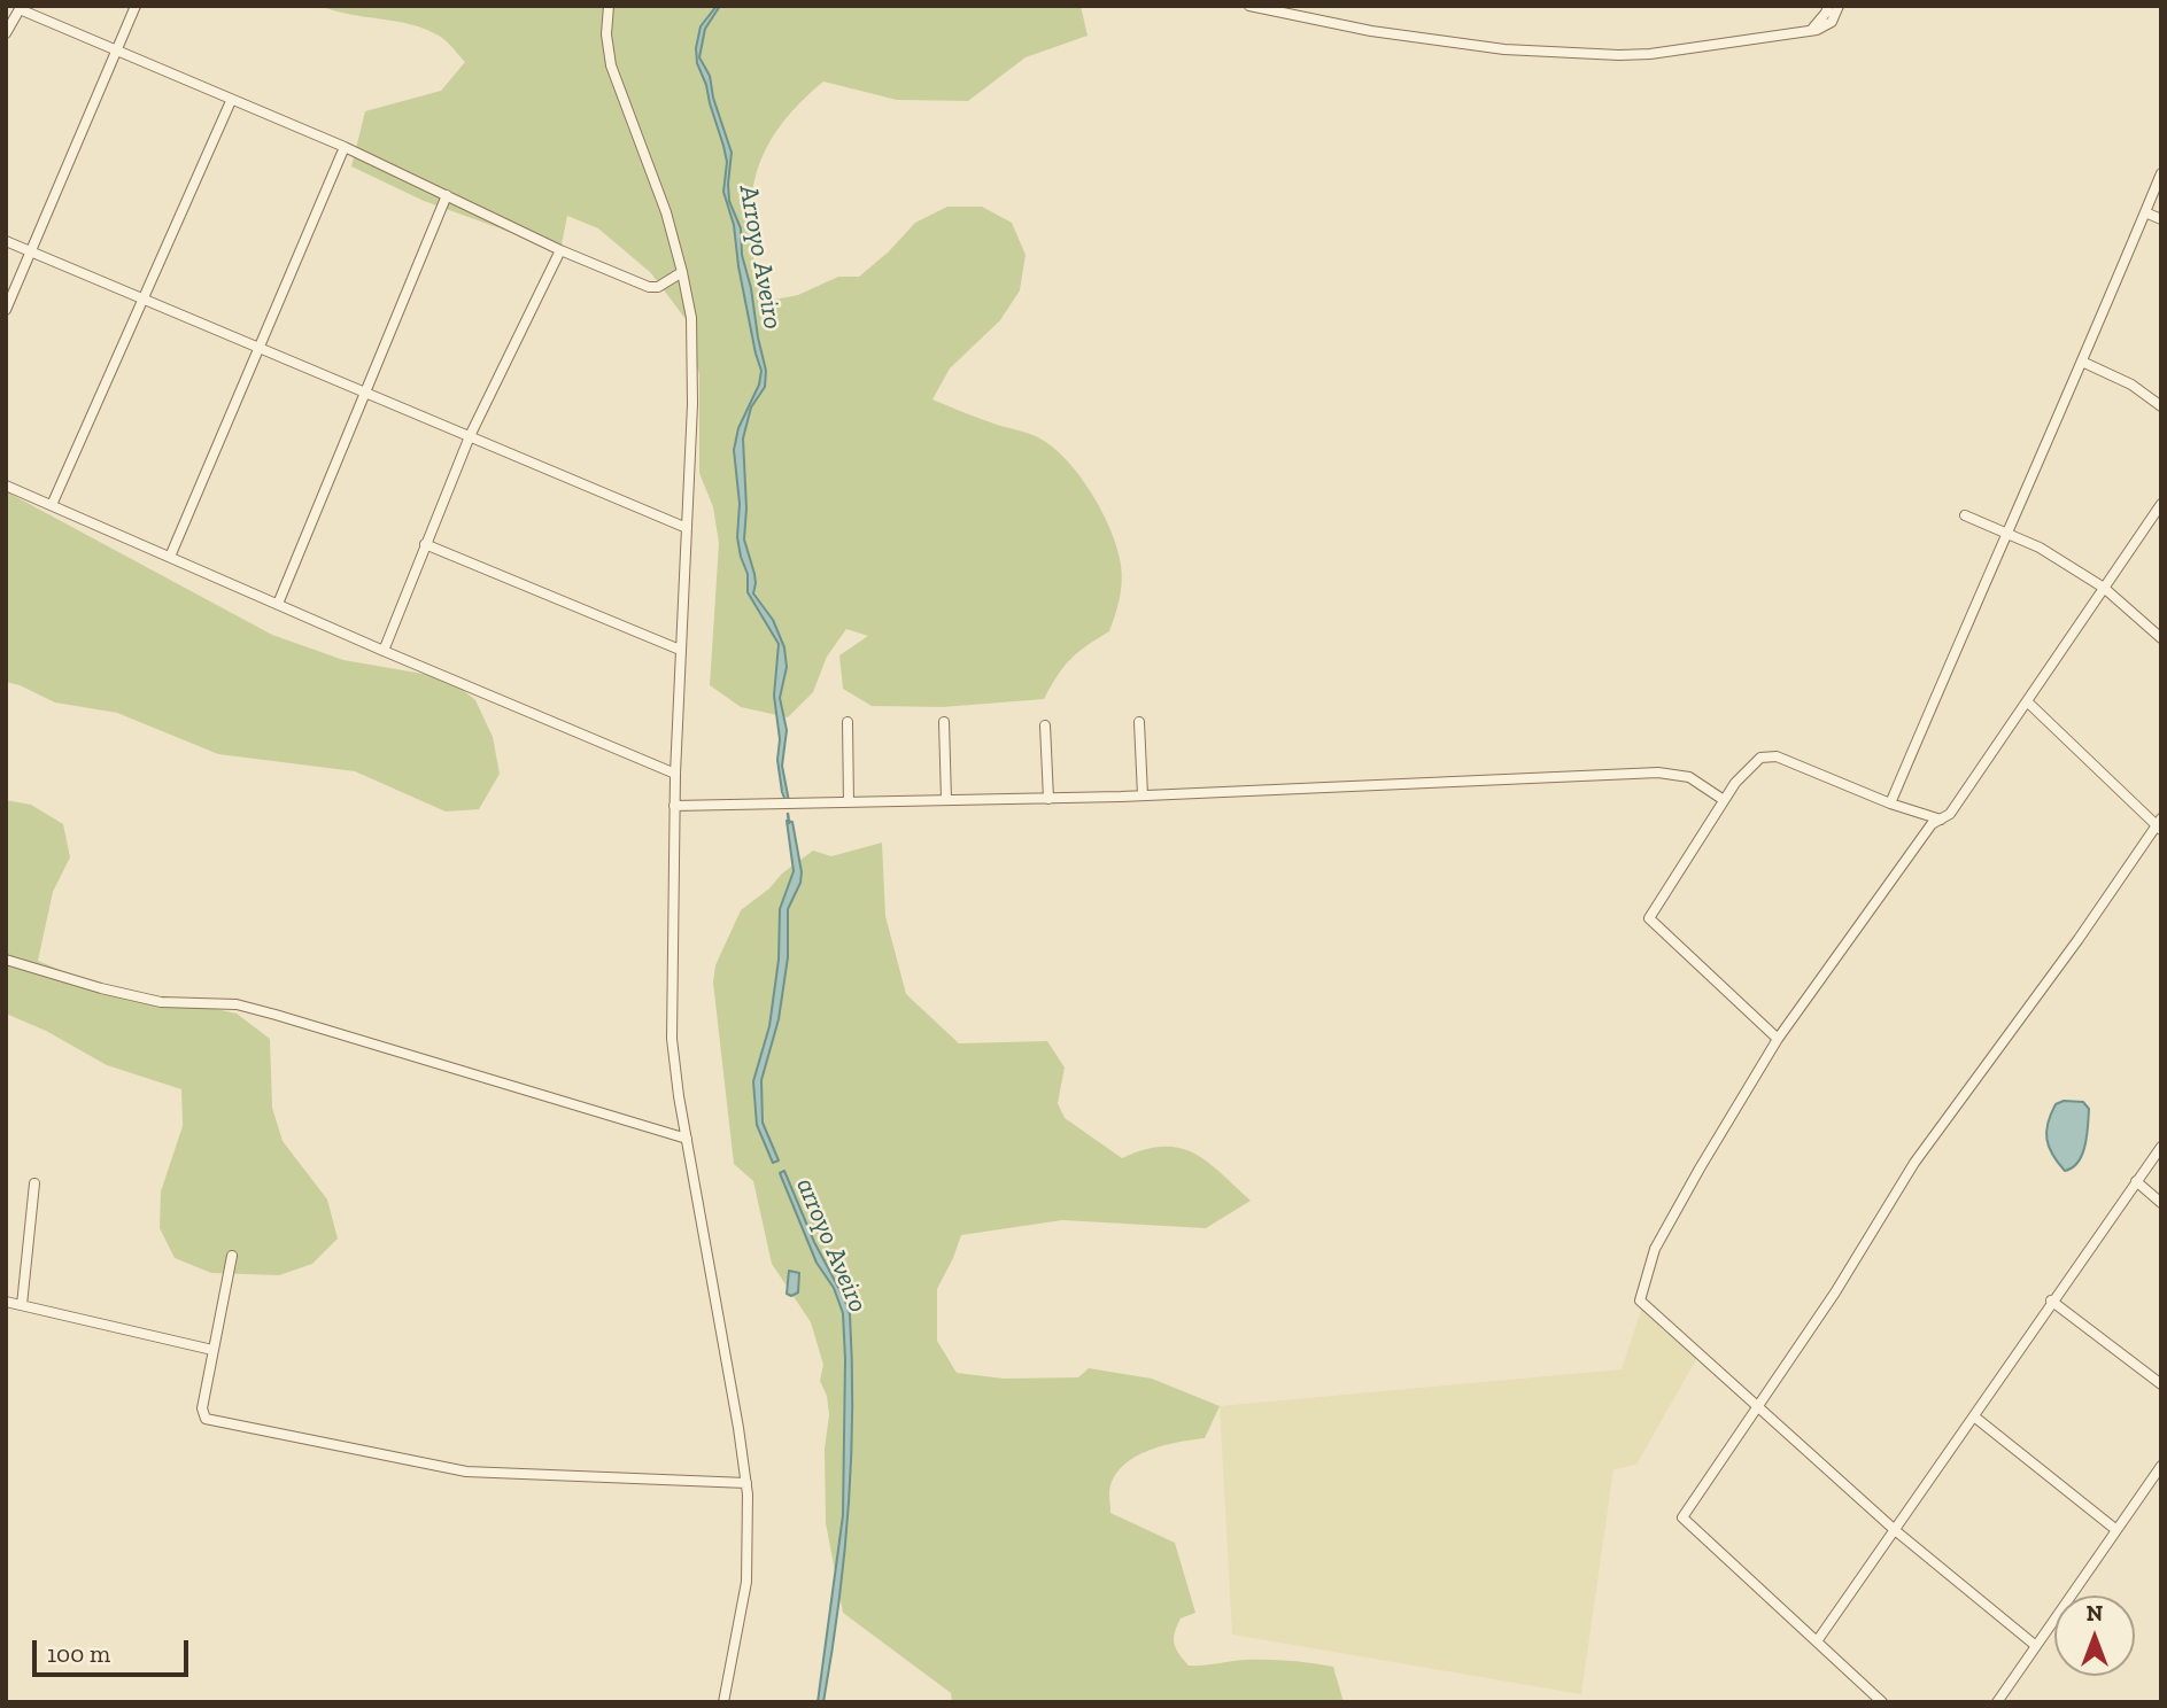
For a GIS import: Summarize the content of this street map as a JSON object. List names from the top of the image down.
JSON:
{
  "water": ["Arroyo Aveiro", "arroyo Aveiro"],
  "scale_bar": "100 m",
  "north": "top"
}
